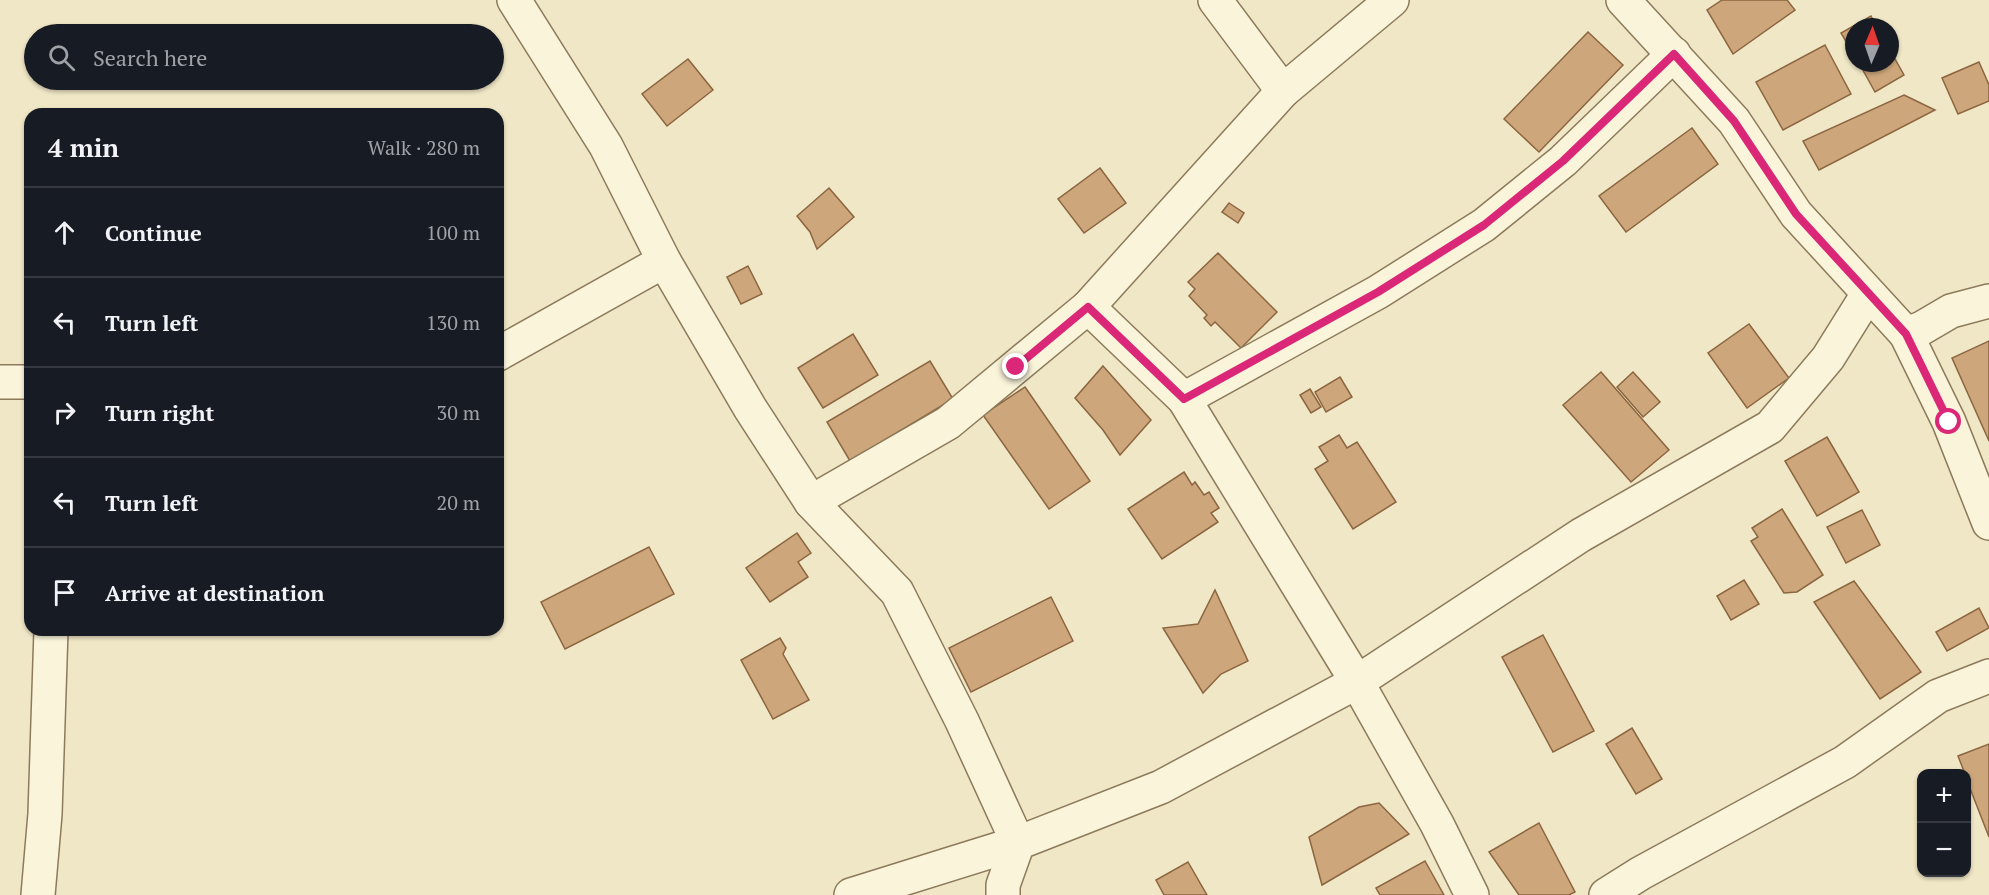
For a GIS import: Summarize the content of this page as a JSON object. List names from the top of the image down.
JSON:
{
  "north": "top",
  "page": {
    "search": "Search here",
    "heading": ["4 min", "Walk · 280 m"],
    "list": [
      ["Continue", "100 m"],
      ["Turn left", "130 m"],
      ["Turn right", "30 m"],
      ["Turn left", "20 m"],
      "Arrive at destination"
    ],
    "map_buttons": ["+", "−"]
  }
}
